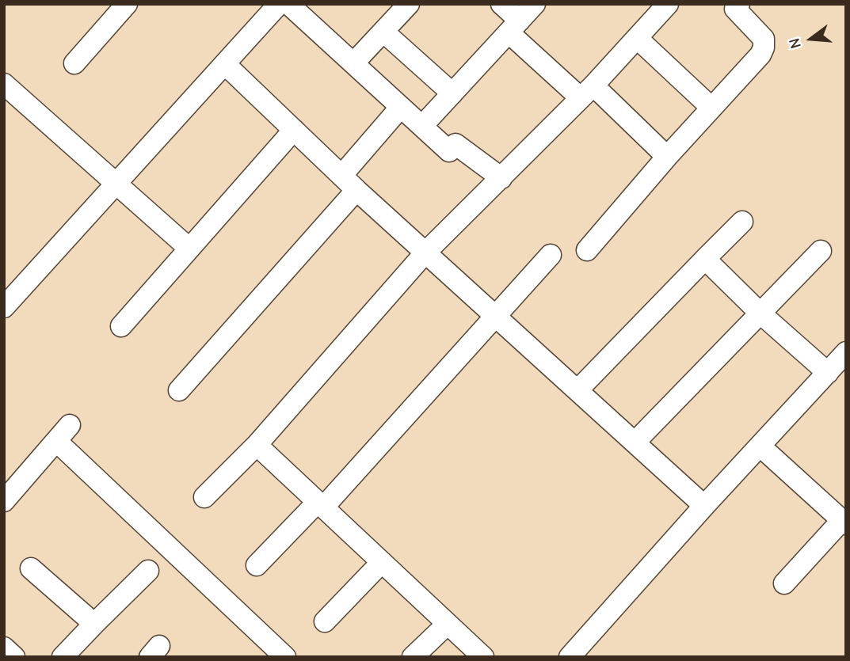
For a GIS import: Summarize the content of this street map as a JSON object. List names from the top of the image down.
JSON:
{
  "north": "left"
}
